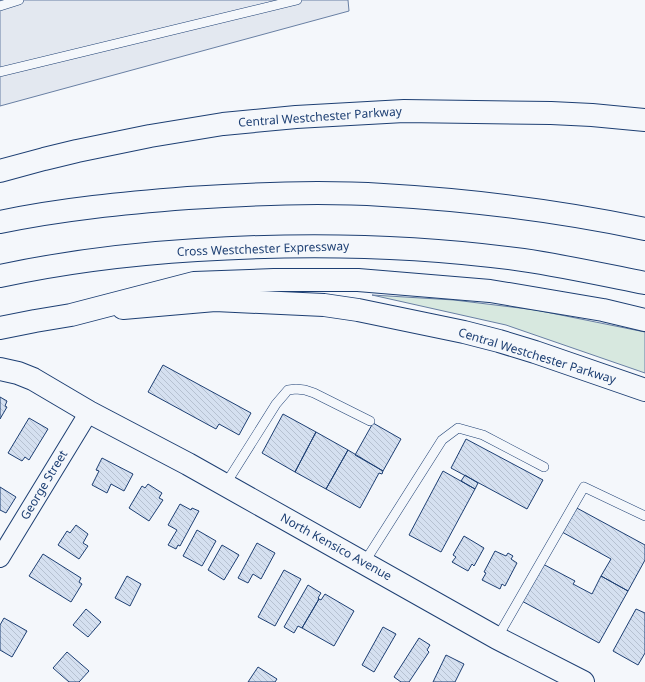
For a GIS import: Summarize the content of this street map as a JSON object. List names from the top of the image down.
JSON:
{
  "streets": {
    "main road": ["Central Westchester Parkway", "Cross Westchester Expressway", "North Kensico Avenue"],
    "street": ["George Street"]
  },
  "crossings": [
    ["George Street", "North Kensico Avenue"]
  ]
}
